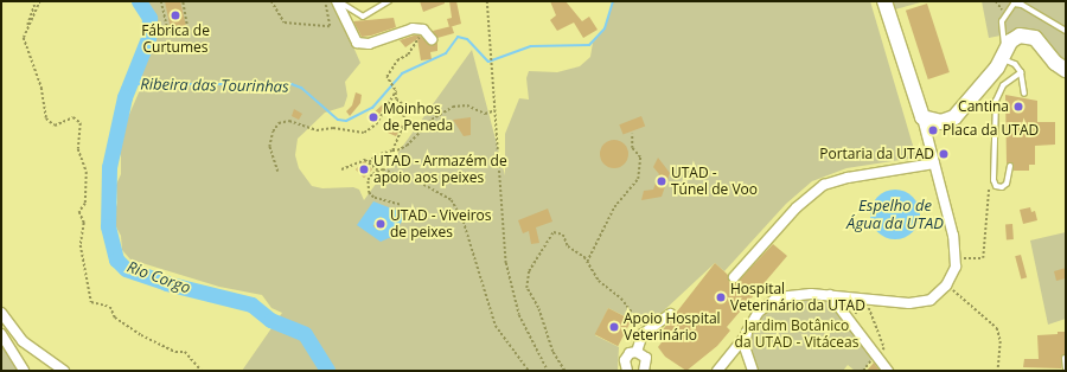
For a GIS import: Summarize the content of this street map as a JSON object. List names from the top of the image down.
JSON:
{
  "water": ["Ribeira das Tourinhas", "Espelho de Água da UTAD", "Rio Corgo"],
  "parks": ["Jardim Botânico da UTAD - Vitáceas"],
  "places": [
    "Fábrica de Curtumes",
    "Cantina",
    "Moinhos de Peneda",
    "Placa da UTAD",
    "Portaria da UTAD",
    "UTAD - Armazém de apoio aos peixes",
    "UTAD - Túnel de Voo",
    "UTAD - Viveiros de peixes",
    "Hospital Veterinário da UTAD",
    "Apoio Hospital Veterinário"
  ]
}
